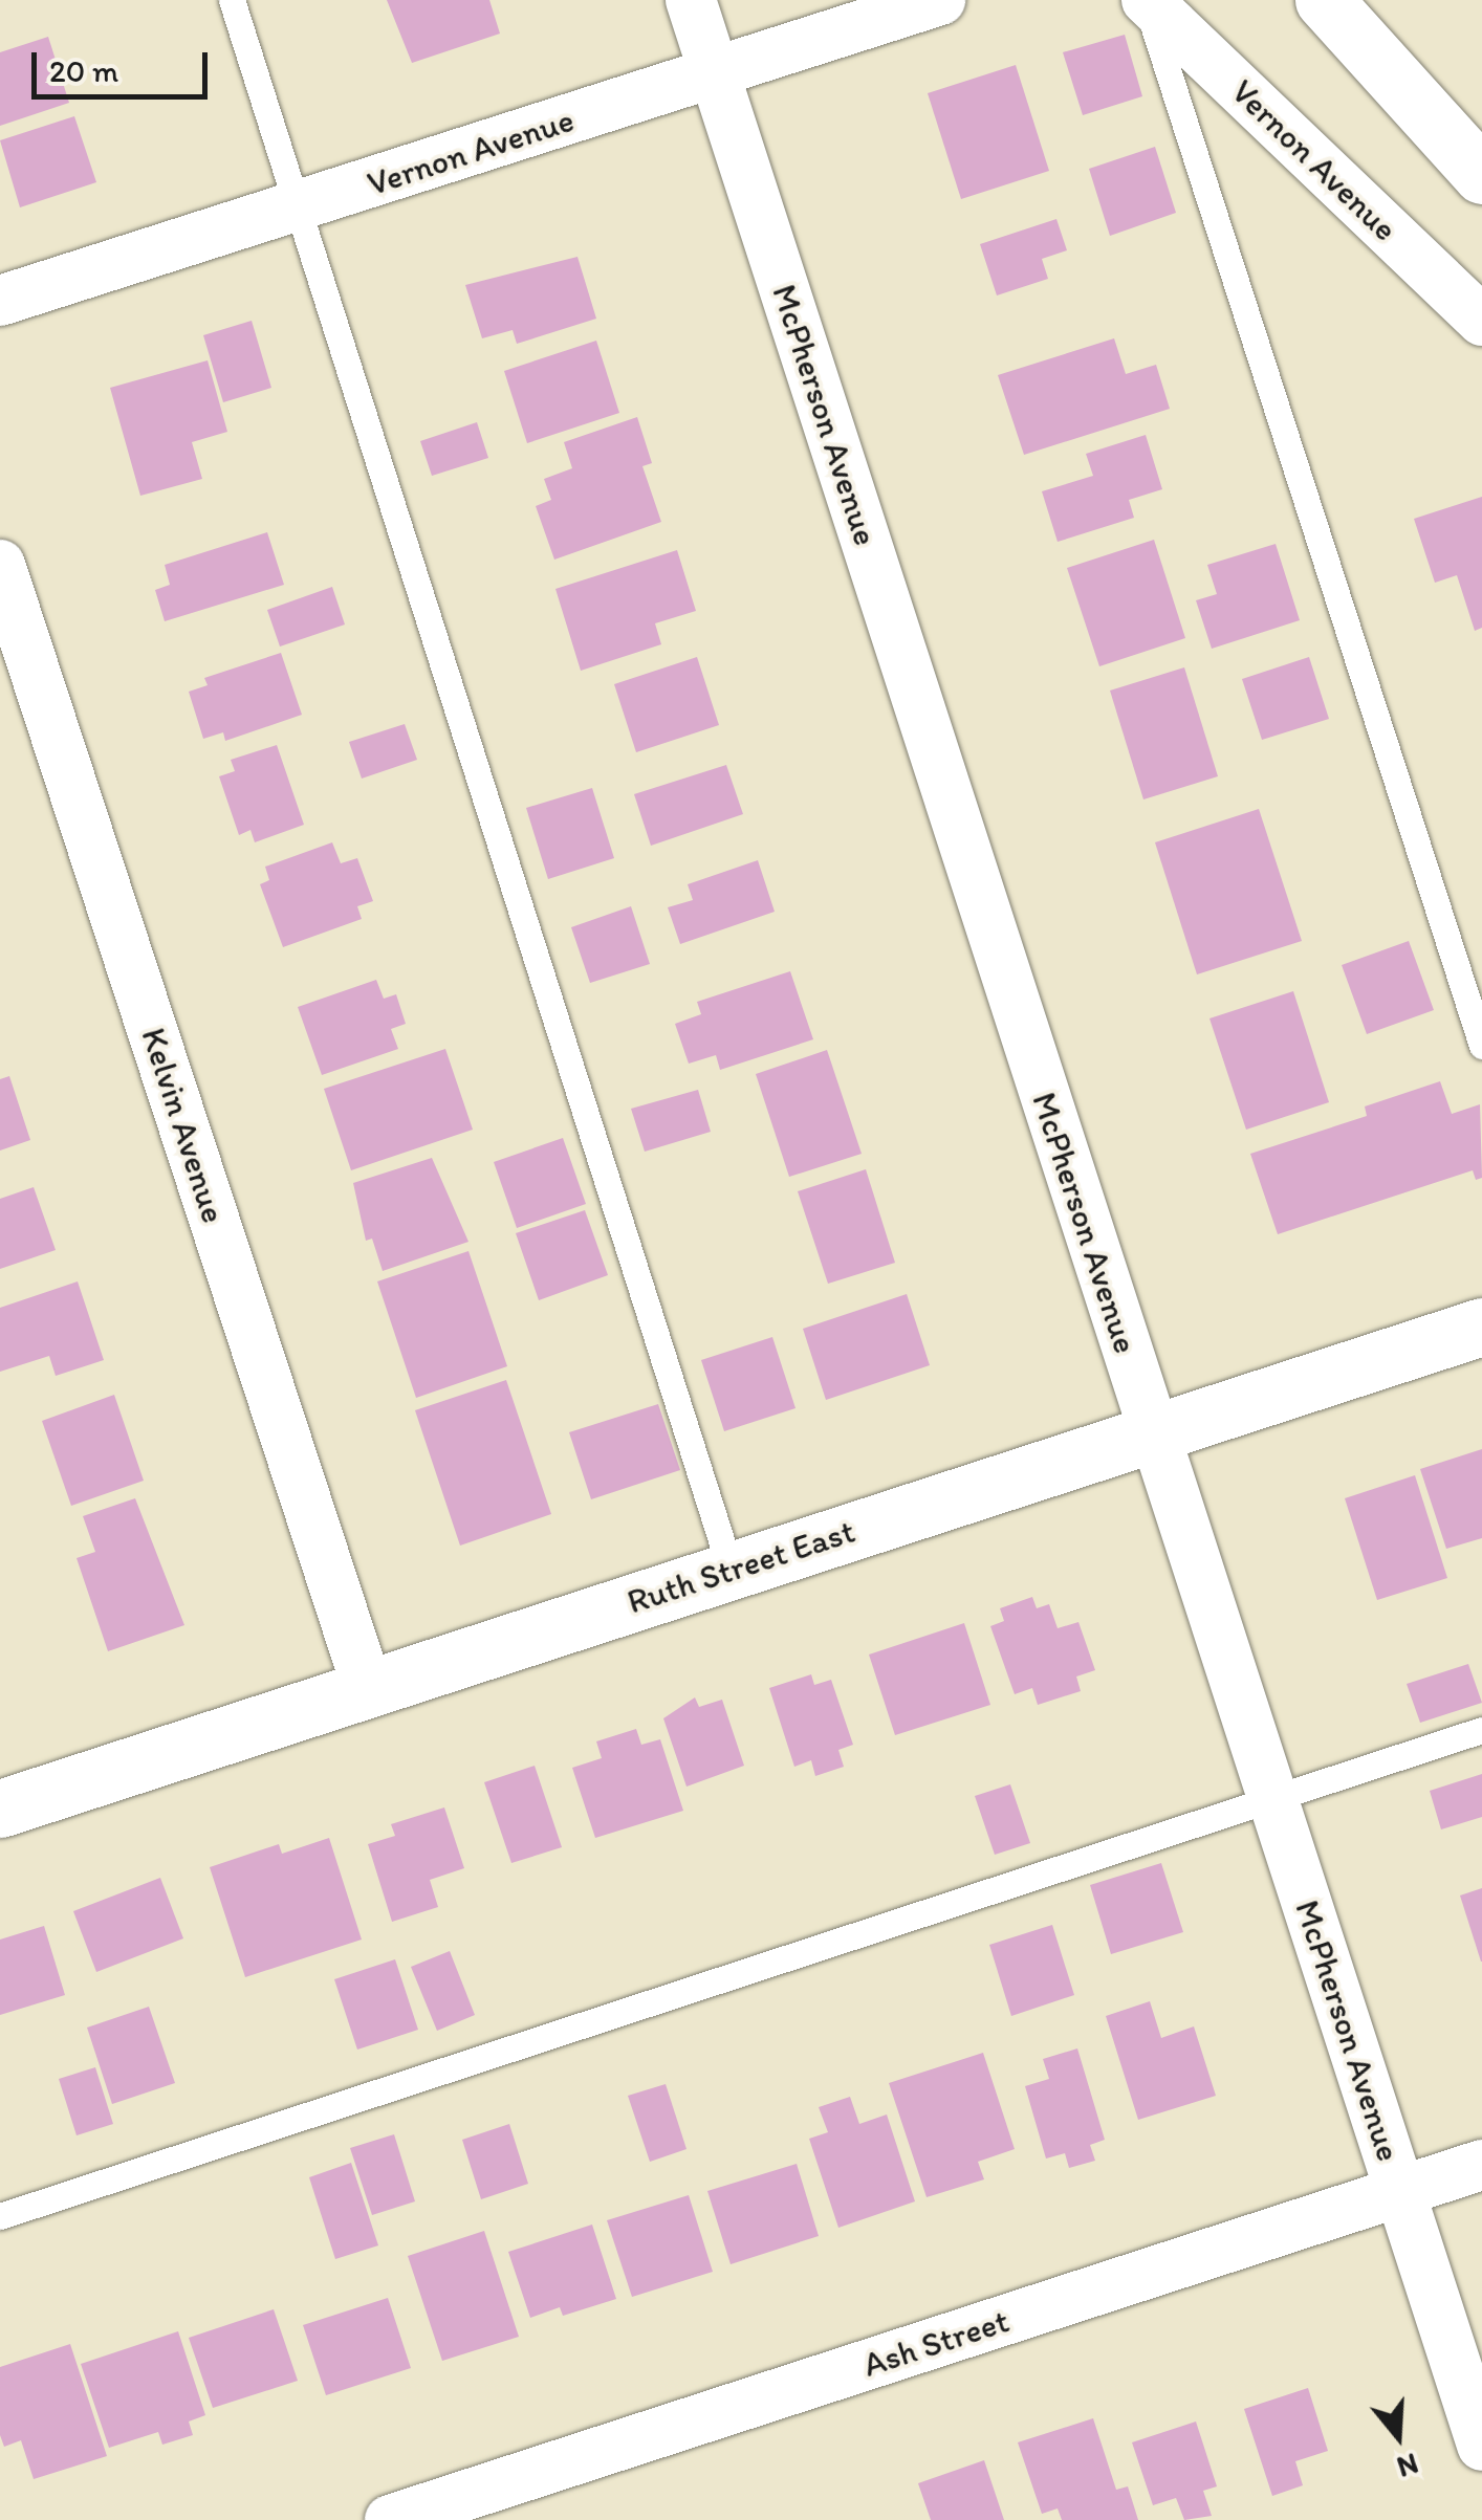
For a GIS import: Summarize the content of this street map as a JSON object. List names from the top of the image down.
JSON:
{
  "streets": {
    "main road": ["Ruth Street East"],
    "street": [
      "Vernon Avenue",
      "McPherson Avenue",
      "Kelvin Avenue",
      "Ash Street"
    ]
  },
  "crossings": [
    ["Vernon Avenue", "McPherson Avenue"],
    ["McPherson Avenue", "Ruth Street East"],
    ["McPherson Avenue", "Ash Street"],
    ["Kelvin Avenue", "Ruth Street East"]
  ],
  "scale_bar": "20 m",
  "north": "bottom"
}
